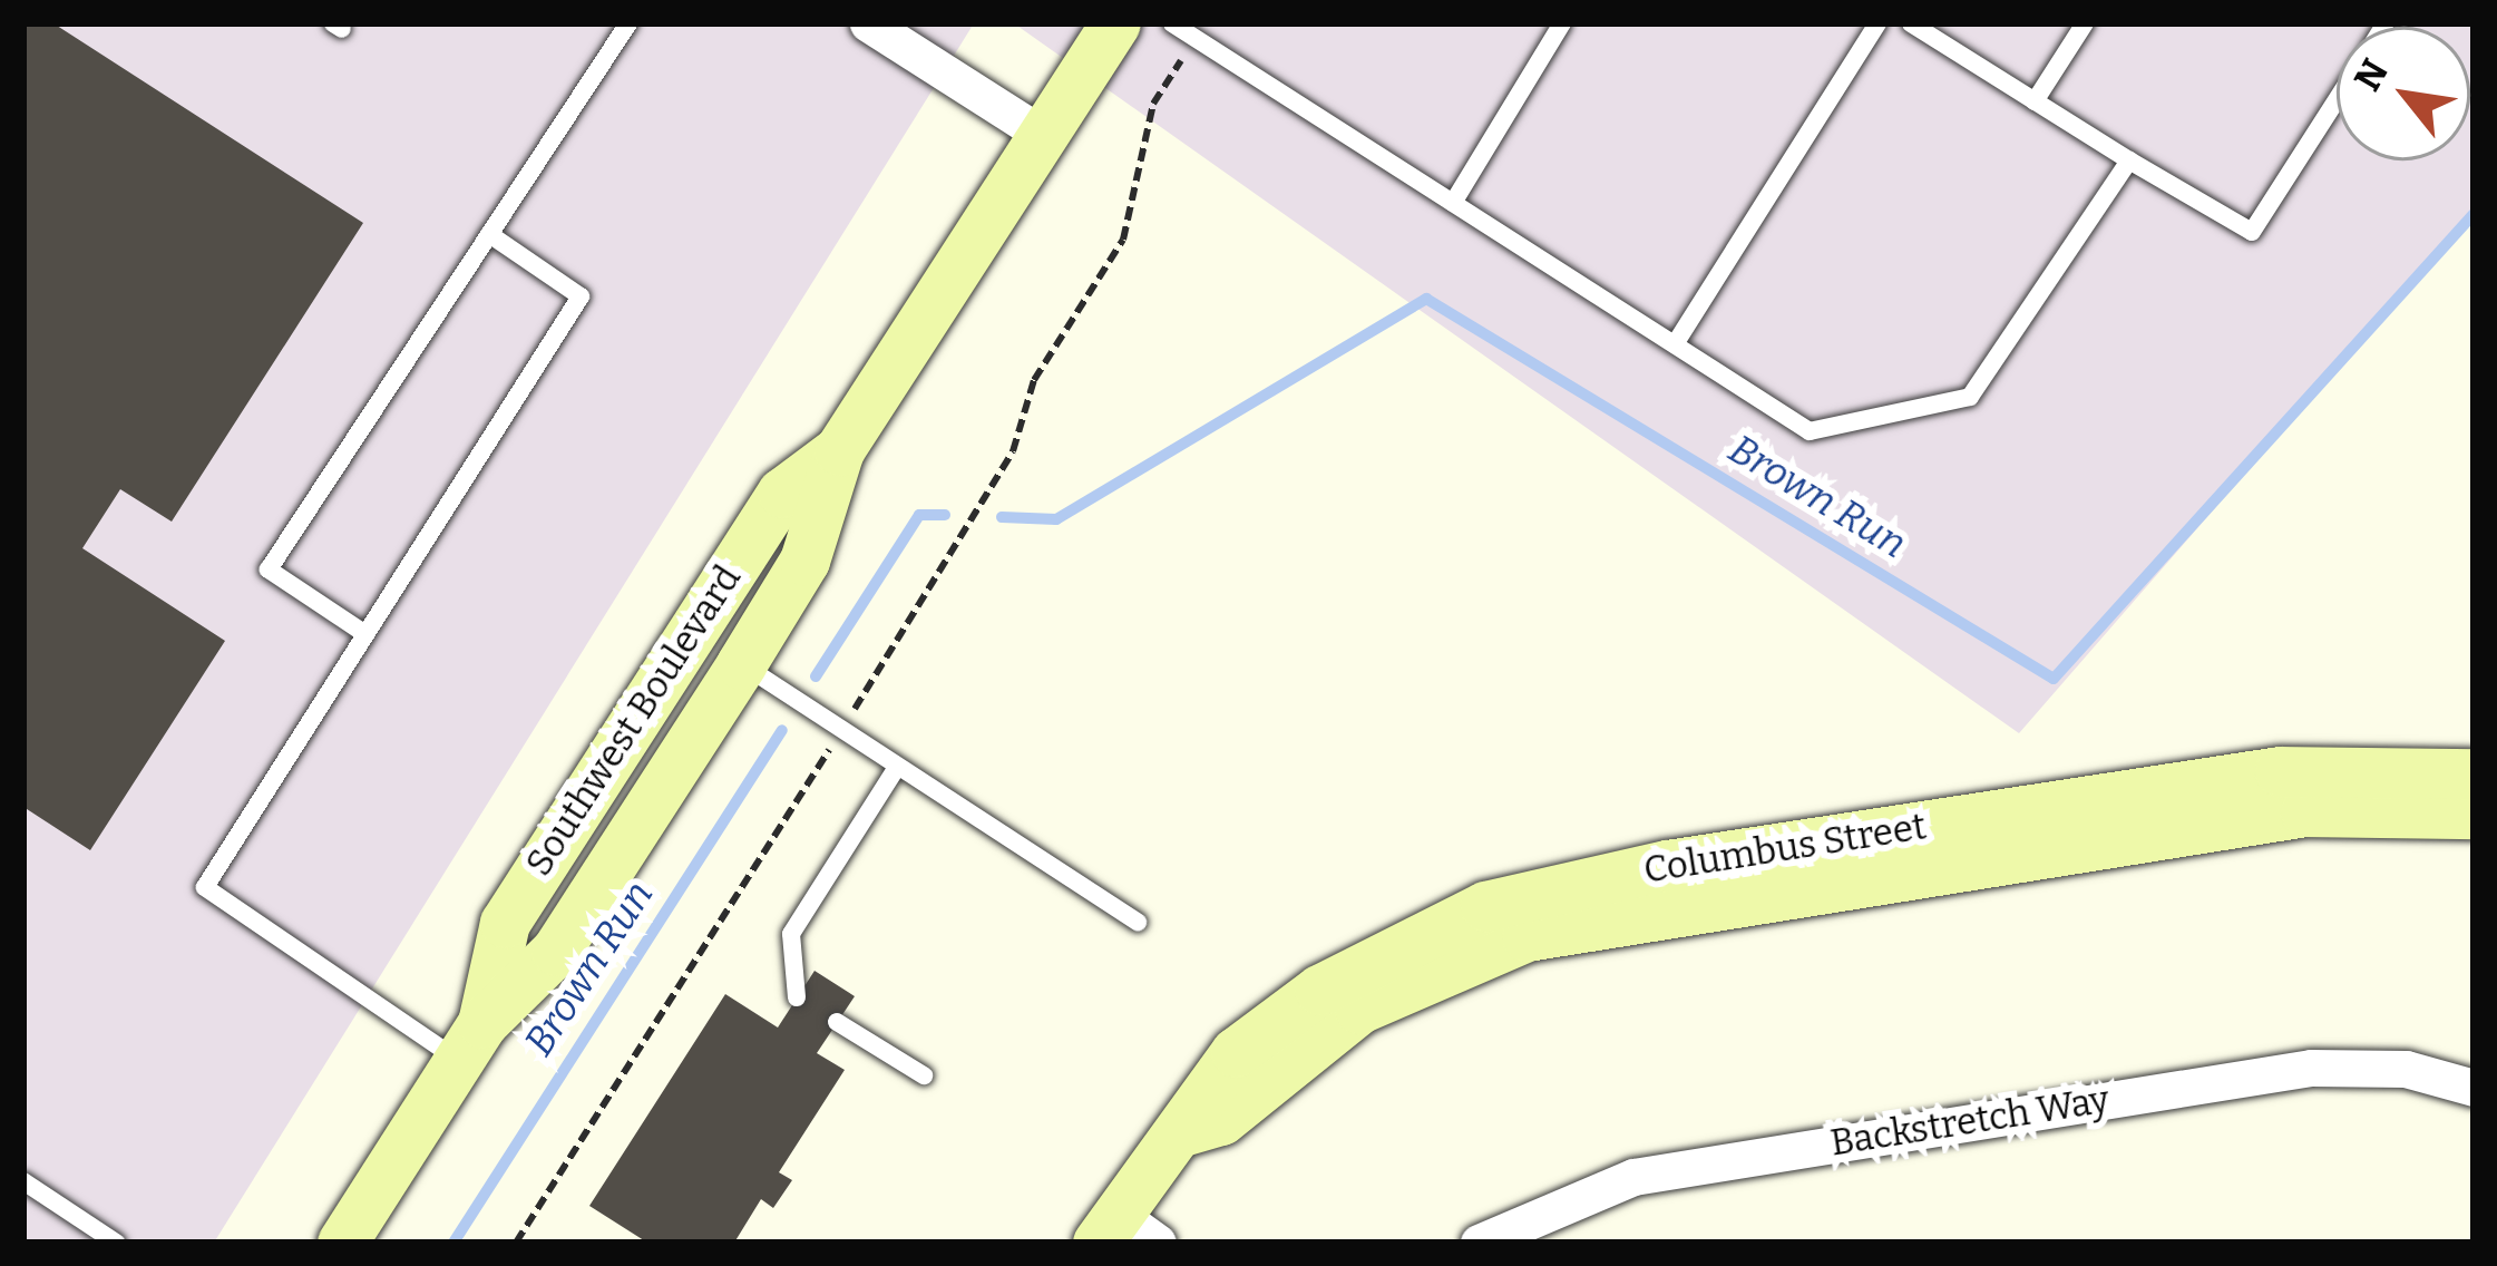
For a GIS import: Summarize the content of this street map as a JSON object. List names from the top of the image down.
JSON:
{
  "streets": {
    "street": ["Southwest Boulevard", "Columbus Street", "Backstretch Way"]
  },
  "water": ["Brown Run"],
  "north": "top left"
}
